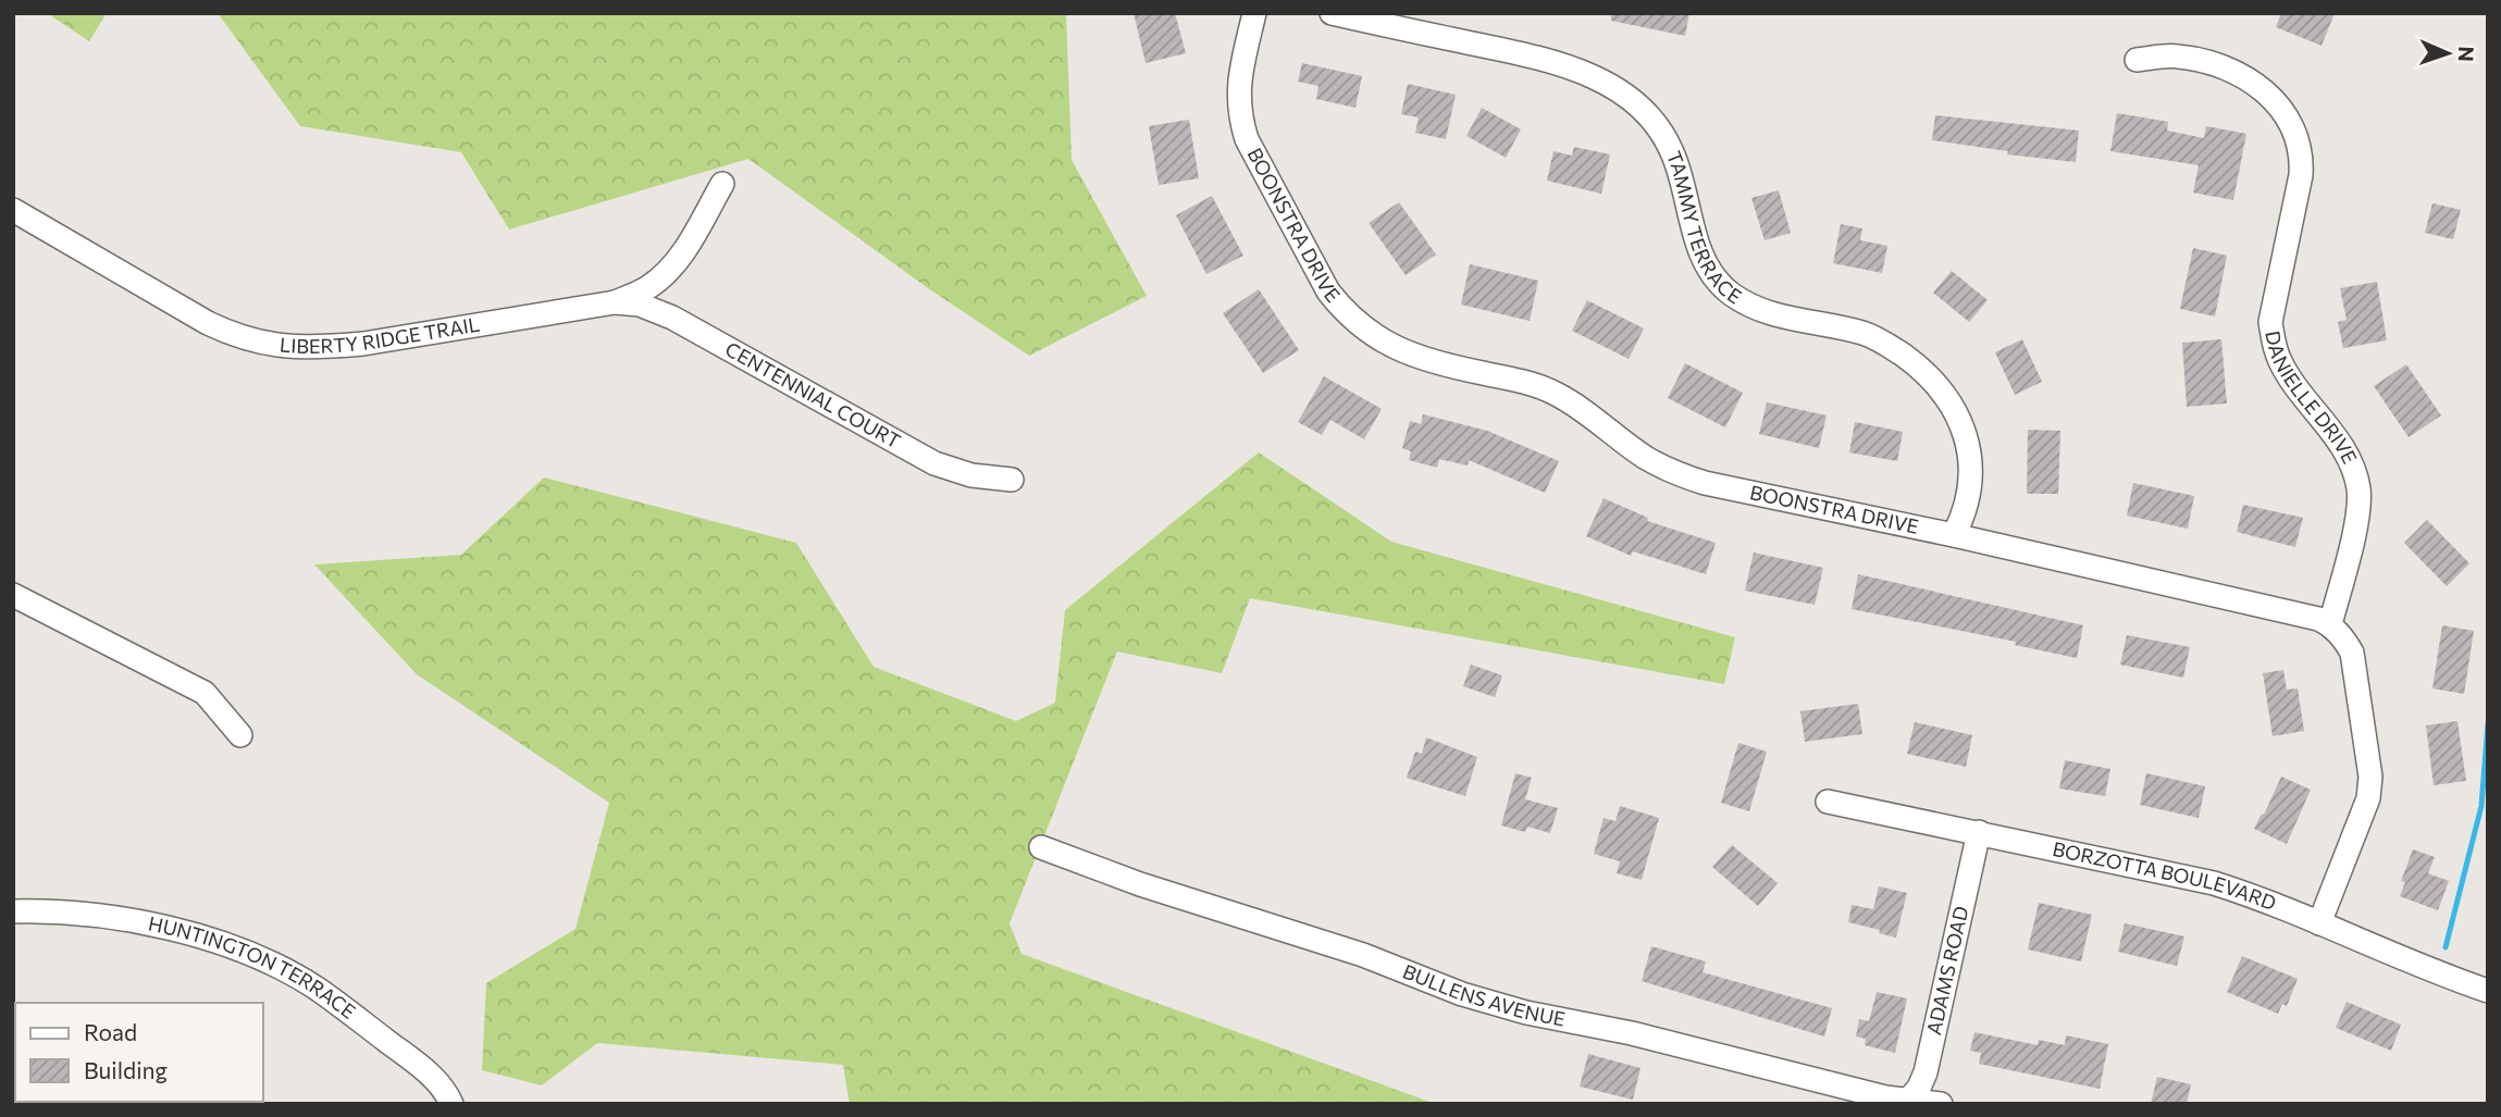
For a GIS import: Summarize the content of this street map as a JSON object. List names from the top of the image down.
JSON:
{
  "streets": {
    "street": [
      "BOONSTRA DRIVE",
      "TAMMY TERRACE",
      "LIBERTY RIDGE TRAIL",
      "CENTENNIAL COURT",
      "DANIELLE DRIVE",
      "BORZOTTA BOULEVARD",
      "ADAMS ROAD",
      "HUNTINGTON TERRACE",
      "BULLENS AVENUE"
    ]
  },
  "crossings": [
    ["BOONSTRA DRIVE", "TAMMY TERRACE"],
    ["BOONSTRA DRIVE", "DANIELLE DRIVE"],
    ["LIBERTY RIDGE TRAIL", "CENTENNIAL COURT"],
    ["BORZOTTA BOULEVARD", "ADAMS ROAD"],
    ["ADAMS ROAD", "BULLENS AVENUE"]
  ],
  "legend": ["Road", "Building"],
  "north": "right"
}
